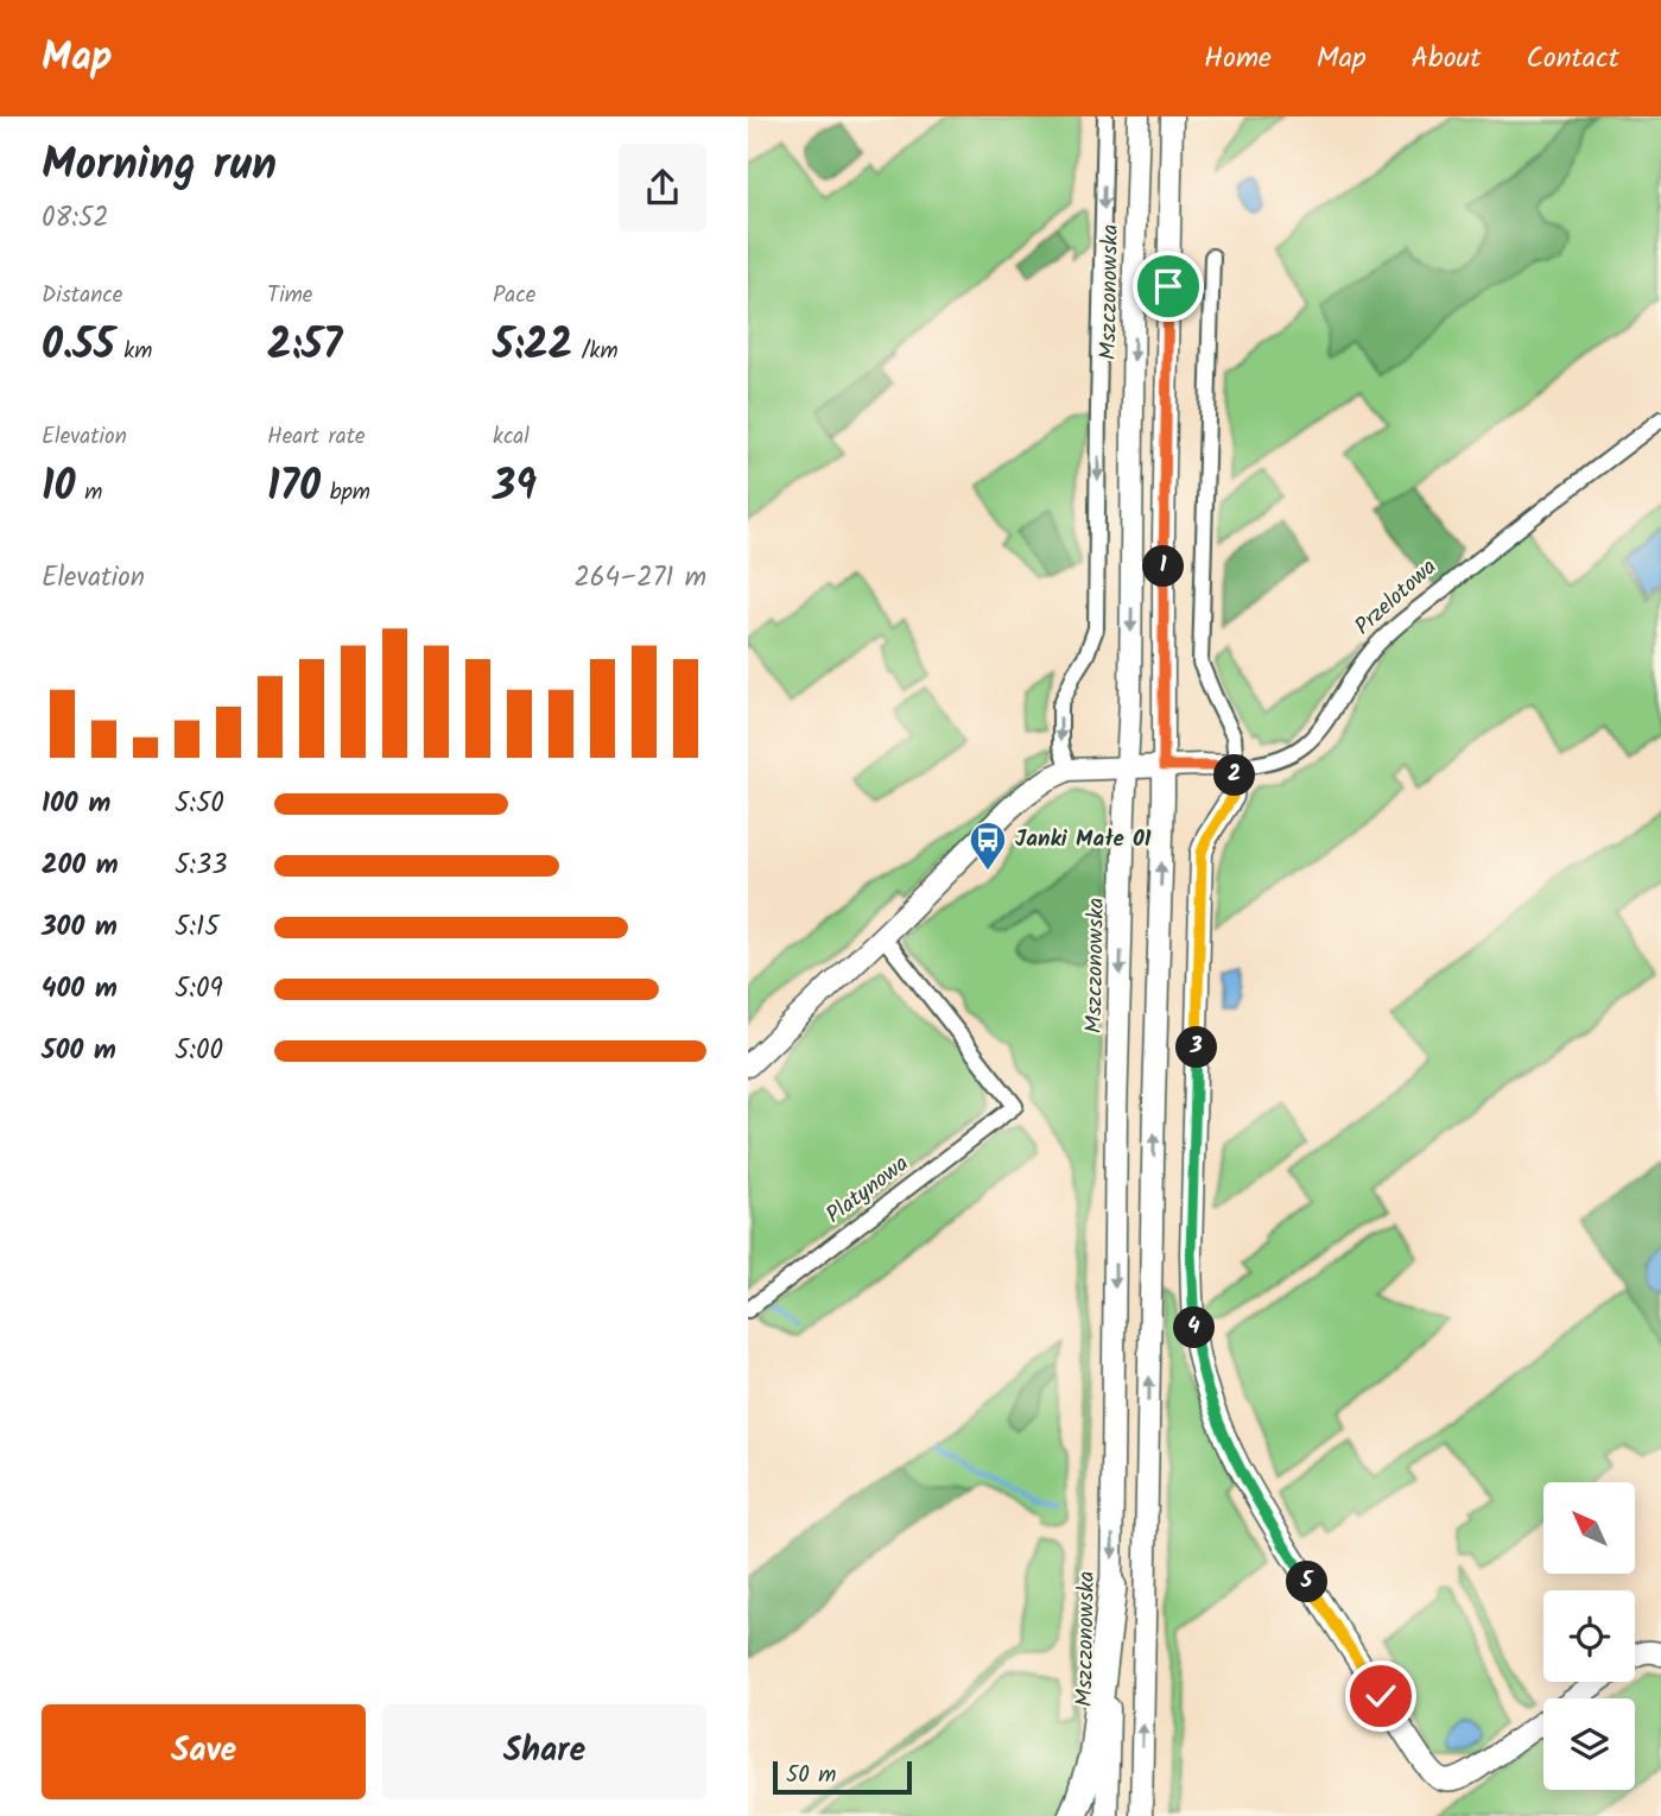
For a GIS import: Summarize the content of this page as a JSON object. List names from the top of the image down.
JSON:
{
  "streets": {
    "main road": ["Mszczonowska", "Przelotowa"],
    "street": ["Platynowa"]
  },
  "crossings": [
    ["Mszczonowska", "Przelotowa"]
  ],
  "places": {
    "bus stop": ["Janki Małe 01"]
  },
  "scale_bar": "50 m",
  "north": "top left",
  "page": {
    "header": "Map",
    "nav": [
      "Home",
      "Map",
      "About",
      "Contact"
    ],
    "heading": ["Morning run", "08:52"],
    "stats": [
      ["Distance", "0.55 km"],
      ["Time", "2:57"],
      ["Pace", "5:22 /km"],
      ["Elevation", "10 m"],
      ["Heart rate", "170 bpm"],
      ["kcal", "39"]
    ],
    "chart": ["Elevation", "264–271 m"],
    "pins": [
      "1",
      "2",
      "3",
      "4",
      "5"
    ],
    "list": [
      {
        "name": "100 m",
        "note": "5:50"
      },
      {
        "name": "200 m",
        "note": "5:33"
      },
      {
        "name": "300 m",
        "note": "5:15"
      },
      {
        "name": "400 m",
        "note": "5:09"
      },
      {
        "name": "500 m",
        "note": "5:00"
      }
    ],
    "buttons": ["Save", "Share"],
    "scale": "50 m"
  }
}
